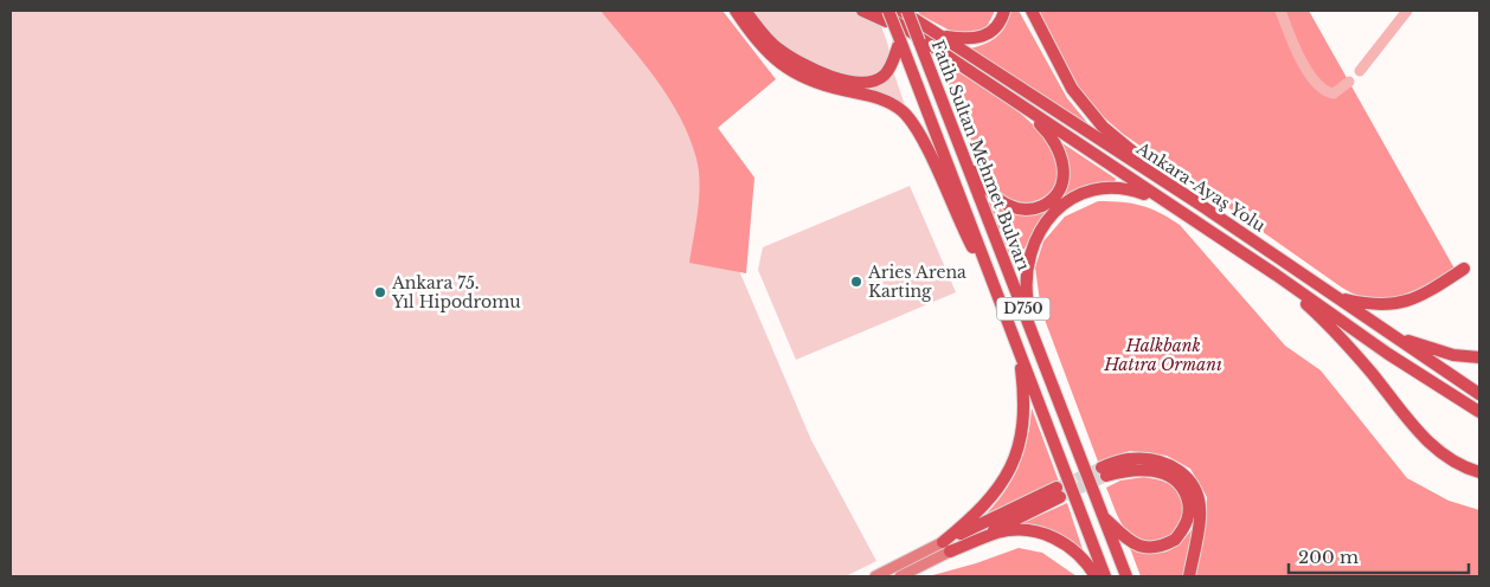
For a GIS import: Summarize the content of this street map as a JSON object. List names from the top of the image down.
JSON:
{
  "streets": {
    "highway": ["Fatih Sultan Mehmet Bulvarı", "Ankara-Ayaş Yolu", "D750"]
  },
  "parks": ["Halkbank Hatıra Ormanı"],
  "places": ["Aries Arena Karting", "Ankara 75. Yıl Hipodromu"],
  "scale_bar": "200 m"
}
